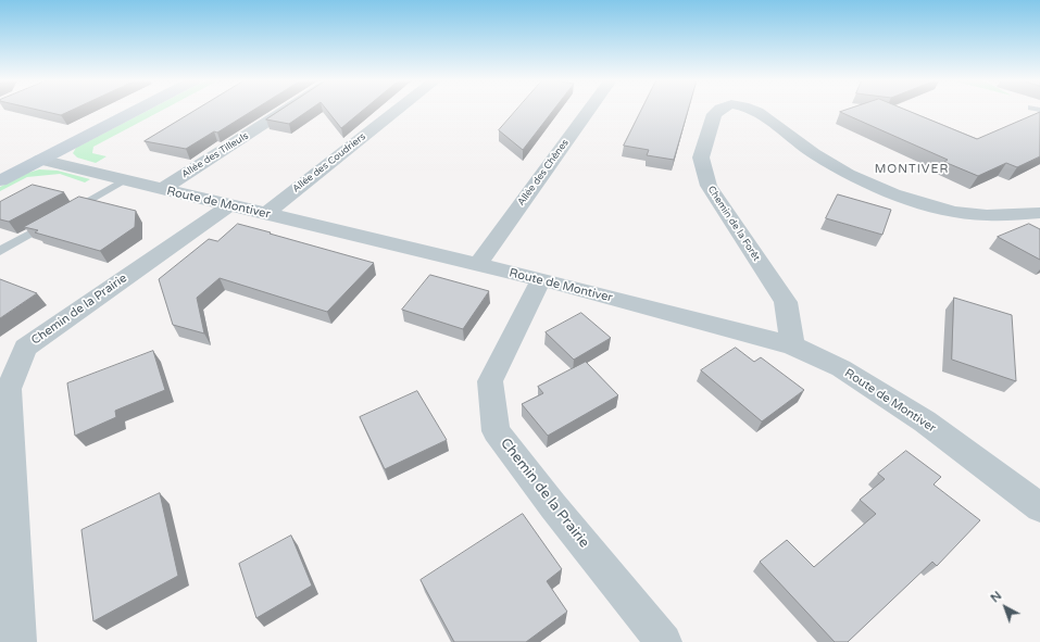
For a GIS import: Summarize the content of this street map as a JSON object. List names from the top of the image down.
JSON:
{
  "streets": {
    "street": [
      "Allée des Tilleuls",
      "Allée des Coudriers",
      "Allée des Chênes",
      "Route de Montiver",
      "Chemin de la Forêt",
      "Chemin de la Prairie"
    ]
  },
  "crossings": [
    ["Allée des Tilleuls", "Route de Montiver"],
    ["Allée des Coudriers", "Route de Montiver"],
    ["Allée des Chênes", "Route de Montiver"],
    ["Route de Montiver", "Chemin de la Forêt"],
    ["Route de Montiver", "Chemin de la Prairie"]
  ],
  "districts": ["MONTIVER"],
  "north": "top left"
}
